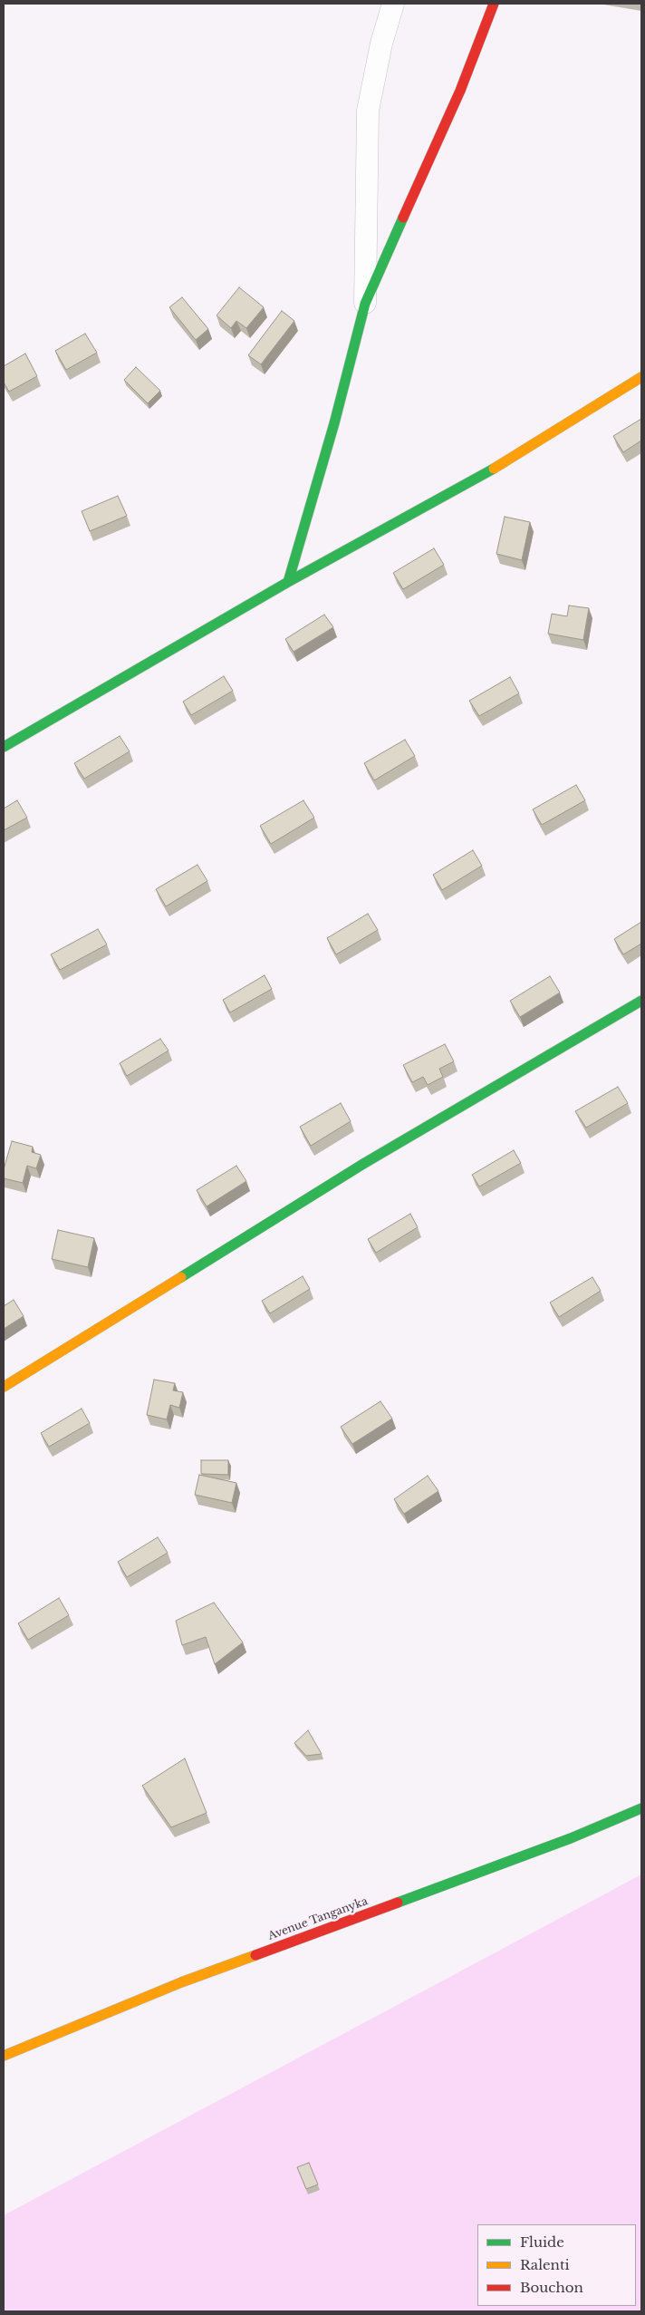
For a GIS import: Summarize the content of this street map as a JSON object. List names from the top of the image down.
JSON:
{
  "streets": {
    "street": ["Avenue Tanganyka"]
  },
  "legend": ["Fluide", "Ralenti", "Bouchon"]
}
